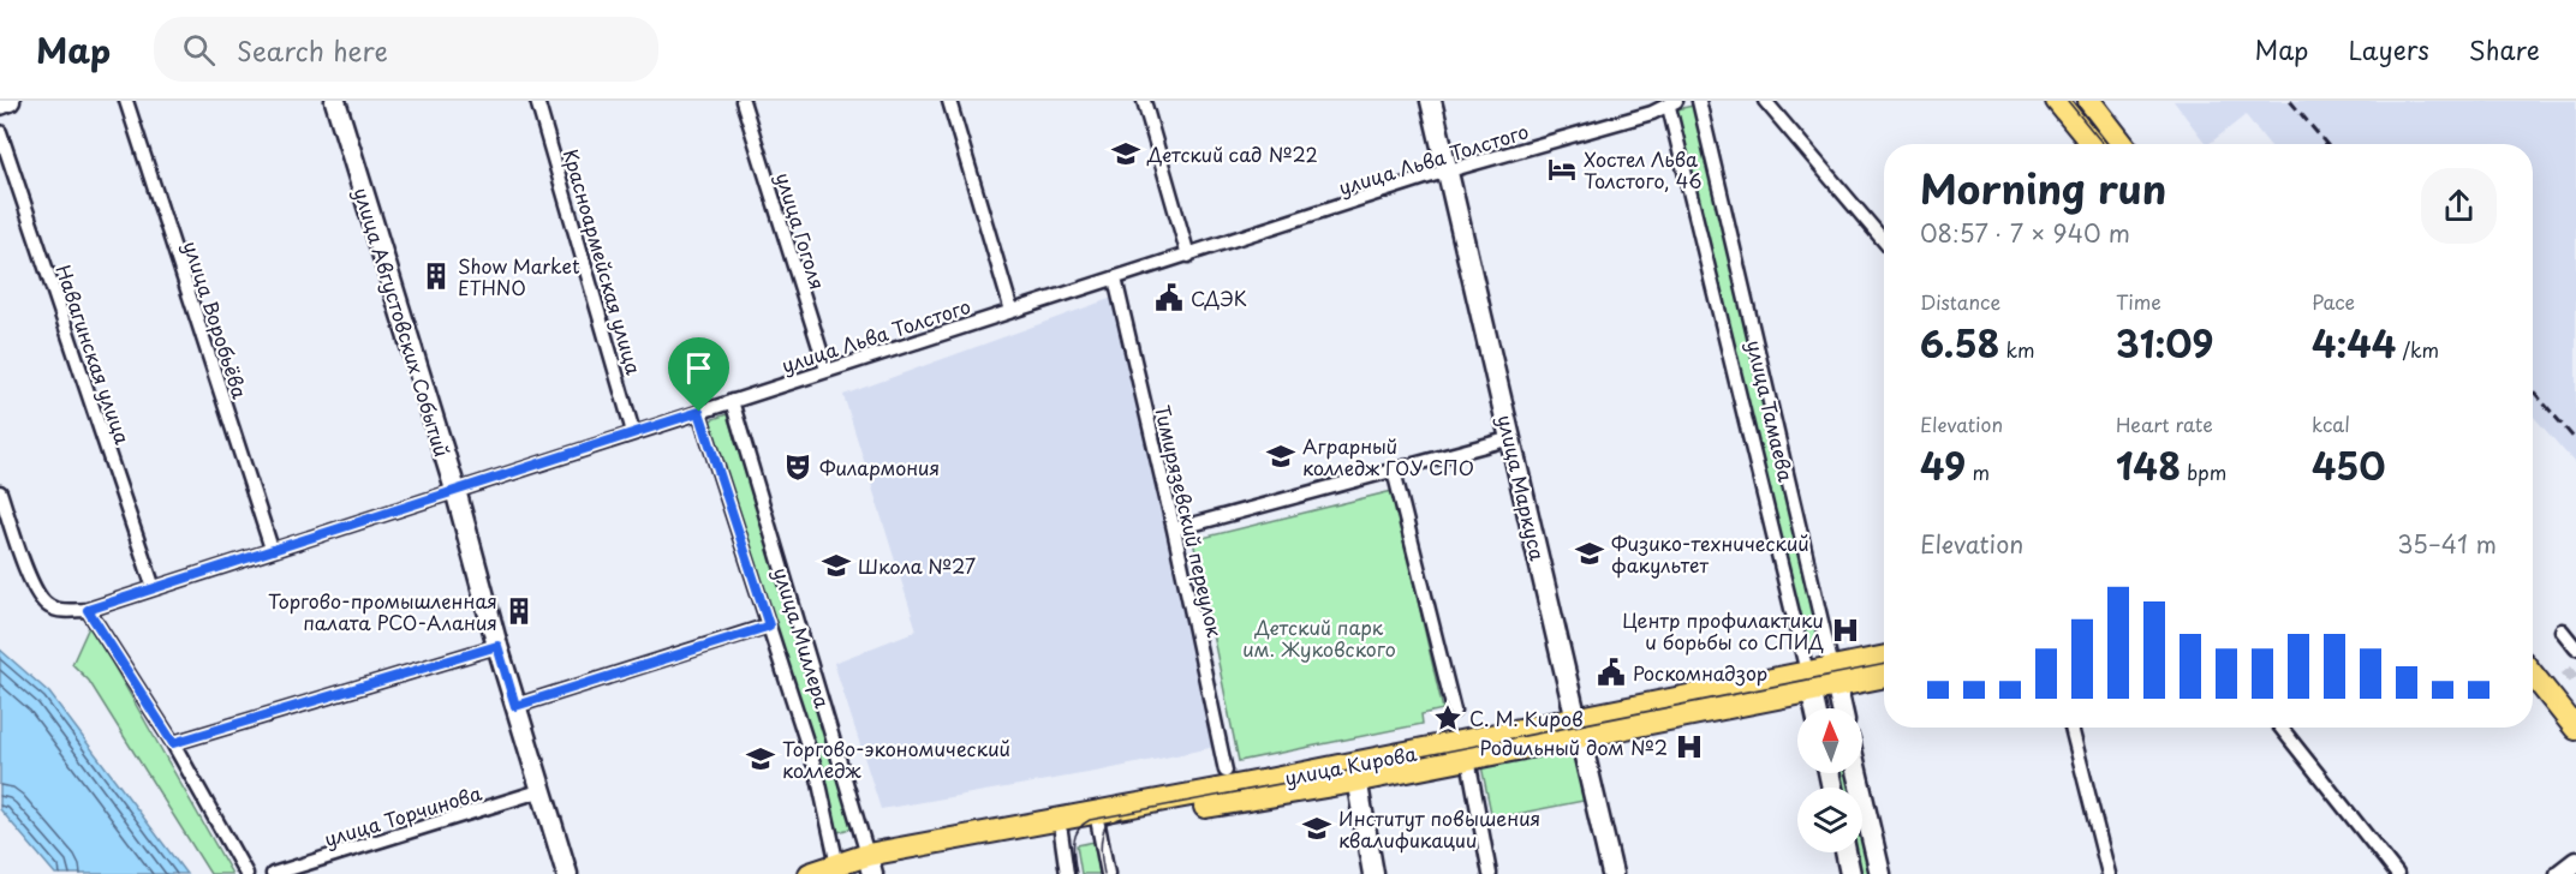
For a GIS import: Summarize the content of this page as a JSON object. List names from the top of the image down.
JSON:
{
  "streets": {
    "main road": ["улица Кирова"],
    "street": [
      "улица Льва Толстого",
      "улица Гоголя",
      "Красноармейская улица",
      "улица Воробьёва",
      "улица Августовских Событий",
      "Навагинская улица",
      "улица Тамаева",
      "улица Маркуса",
      "Тимирязевский переулок",
      "улица Миллера",
      "улица Торчинова"
    ]
  },
  "crossings": [
    ["улица Льва Толстого", "улица Гоголя"],
    ["улица Льва Толстого", "Красноармейская улица"],
    ["улица Льва Толстого", "улица Воробьёва"],
    ["улица Льва Толстого", "улица Августовских Событий"],
    ["улица Льва Толстого", "Навагинская улица"],
    ["улица Льва Толстого", "улица Тамаева"],
    ["улица Льва Толстого", "улица Маркуса"],
    ["улица Льва Толстого", "Тимирязевский переулок"],
    ["улица Льва Толстого", "улица Миллера"],
    ["улица Августовских Событий", "улица Торчинова"],
    ["улица Тамаева", "улица Кирова"],
    ["улица Маркуса", "улица Кирова"],
    ["улица Миллера", "улица Кирова"]
  ],
  "parks": ["Детский парк им. Жуковского"],
  "places": {
    "school or university": [
      "Детский сад №22",
      "Аграрный колледж ГОУ СПО",
      "Физико-технический факультет",
      "Школа №27",
      "Торгово-экономический колледж",
      "Институт повышения квалификации"
    ],
    "hotel": ["Хостел Льва Толстого, 46"],
    "building": ["Show Market ETHNO", "Торгово-промышленная палата РСО-Алания"],
    "public building": ["СДЭК", "Роскомнадзор"],
    "theatre": ["Филармония"],
    "hospital": ["Центр профилактики и борьбы со СПИД", "Родильный дом №2"],
    "place": ["С. М. Киров"]
  },
  "north": "top",
  "page": {
    "header": "Map",
    "search": "Search here",
    "nav": ["Map", "Layers", "Share"],
    "heading": ["Morning run", "08:57 · 7 × 940 m"],
    "stats": [
      ["Distance", "6.58 km"],
      ["Time", "31:09"],
      ["Pace", "4:44 /km"],
      ["Elevation", "49 m"],
      ["Heart rate", "148 bpm"],
      ["kcal", "450"]
    ],
    "chart": ["Elevation", "35–41 m"]
  }
}
